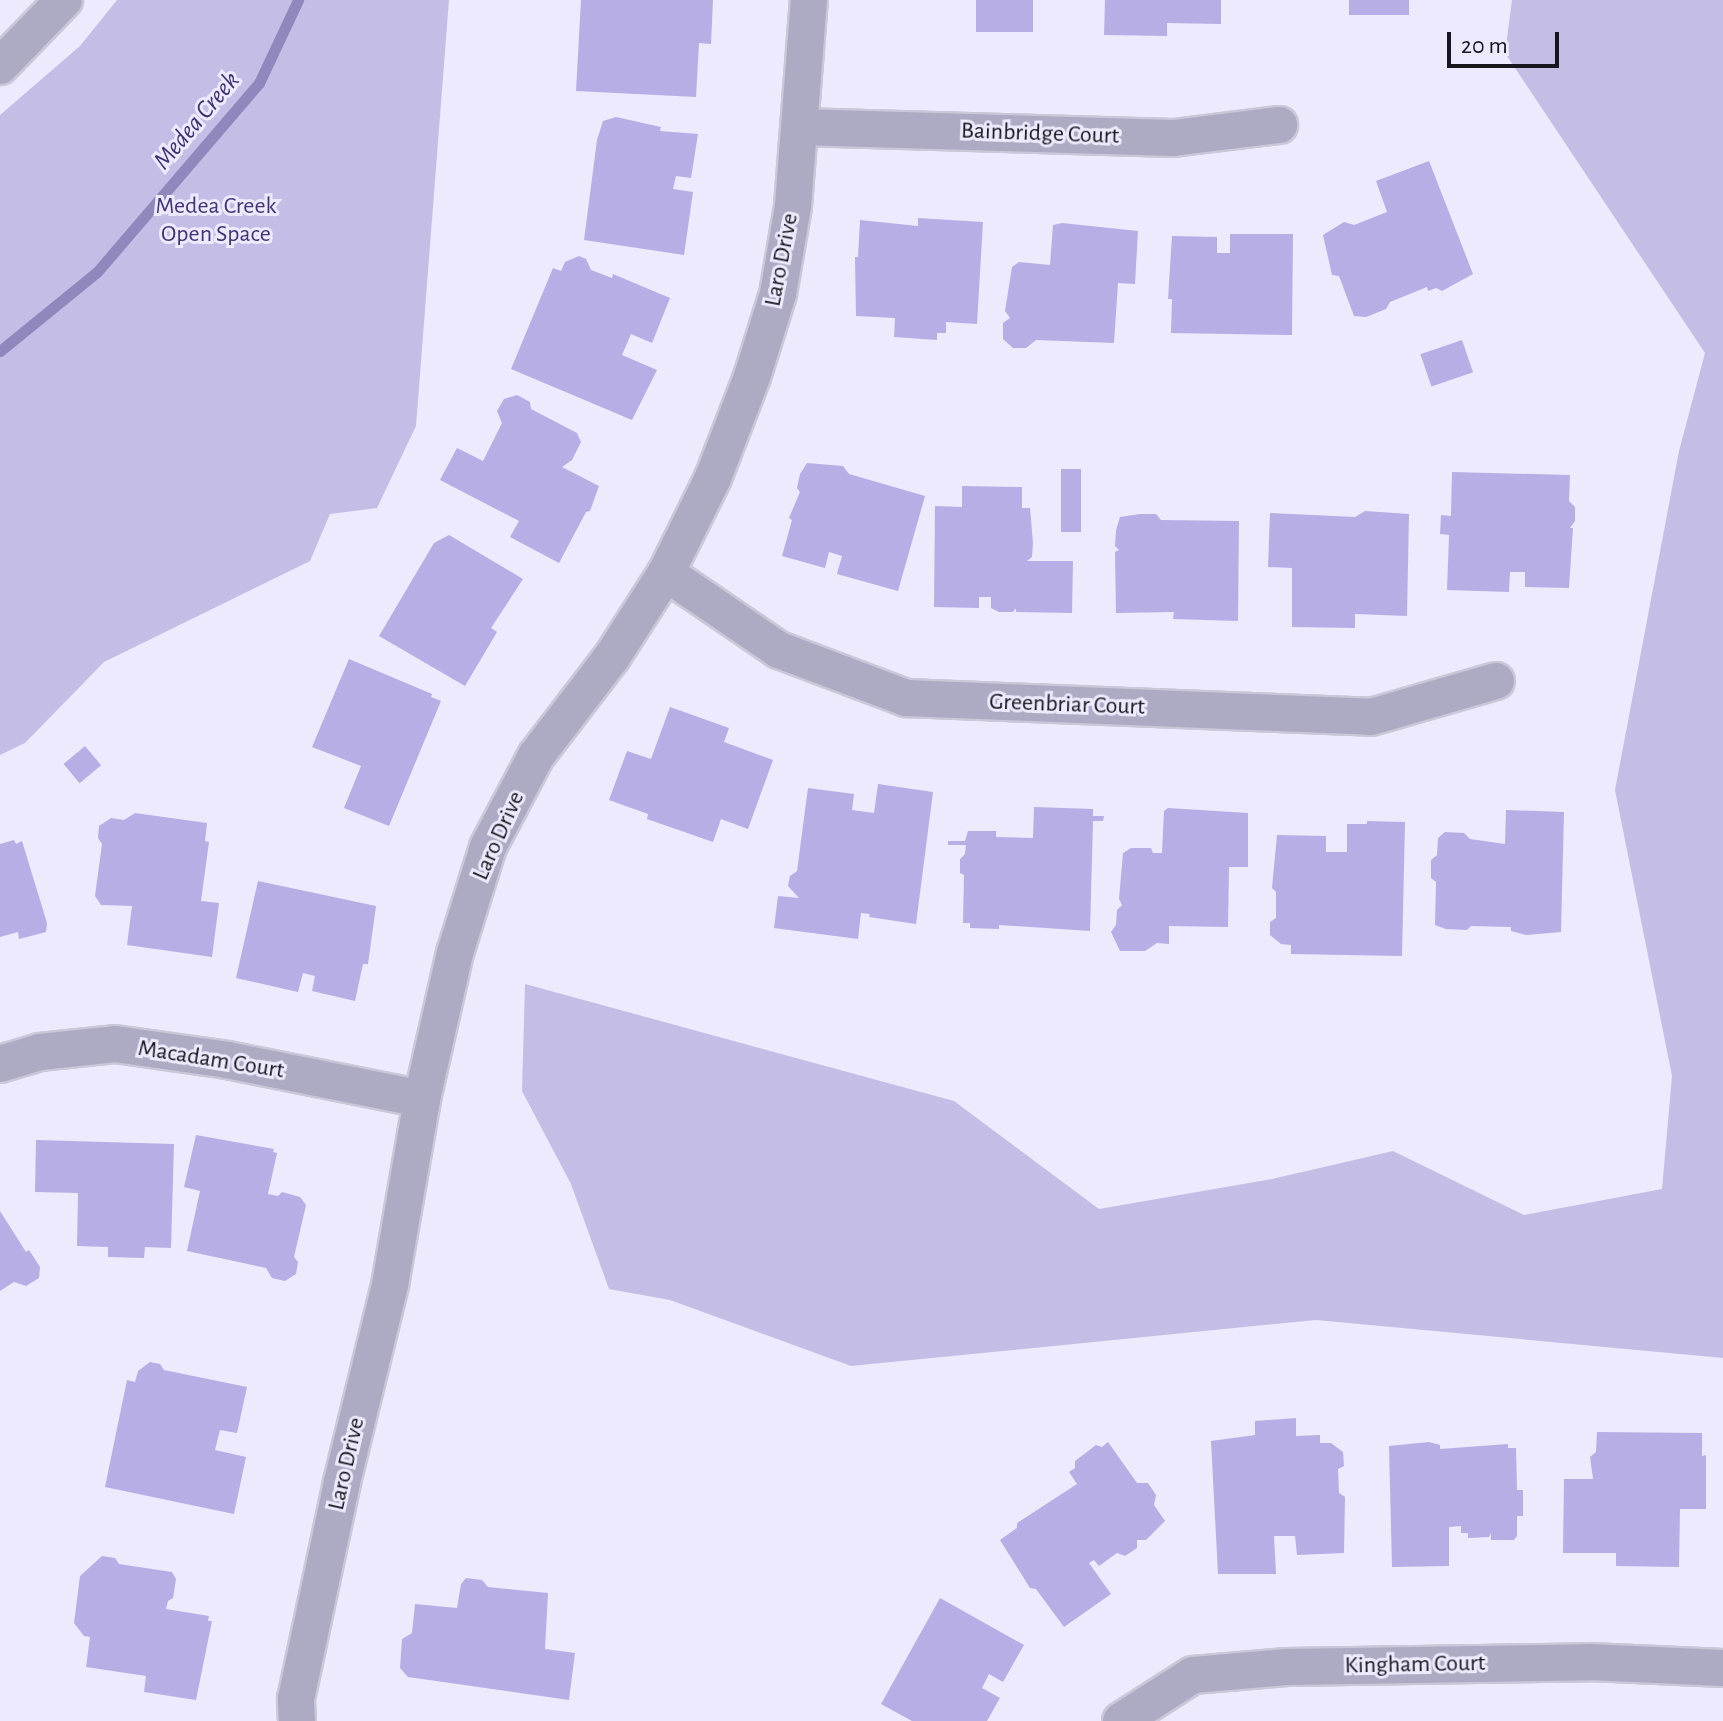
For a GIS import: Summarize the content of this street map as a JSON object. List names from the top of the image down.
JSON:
{
  "streets": {
    "street": [
      "Bainbridge Court",
      "Laro Drive",
      "Greenbriar Court",
      "Macadam Court",
      "Kingham Court"
    ]
  },
  "crossings": [
    ["Bainbridge Court", "Laro Drive"],
    ["Laro Drive", "Greenbriar Court"],
    ["Laro Drive", "Macadam Court"]
  ],
  "water": ["Medea Creek"],
  "parks": ["Medea Creek Open Space"],
  "scale_bar": "20 m"
}
